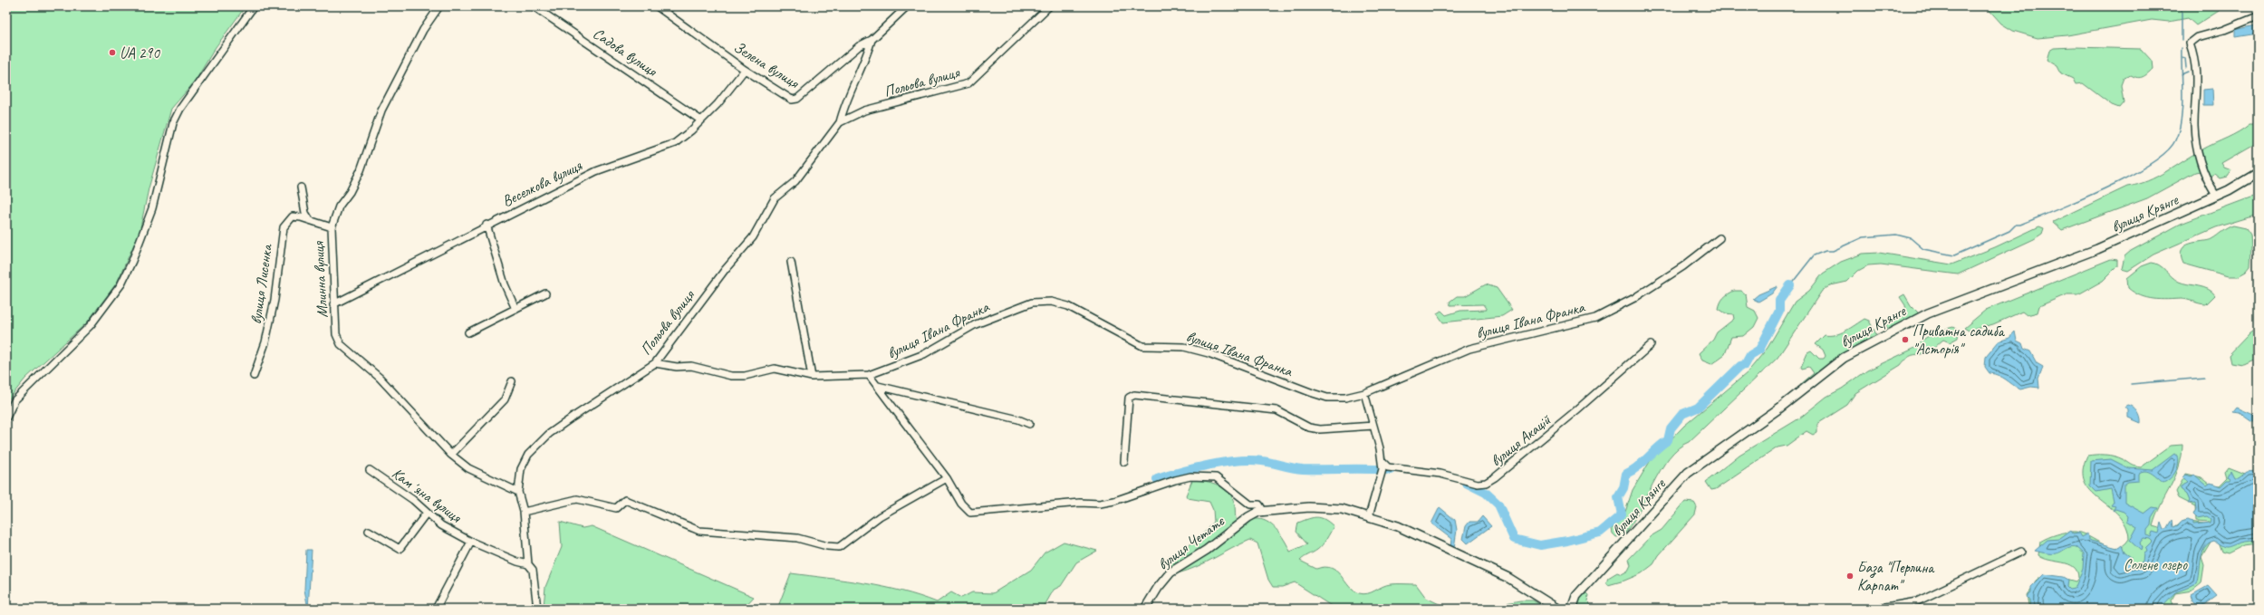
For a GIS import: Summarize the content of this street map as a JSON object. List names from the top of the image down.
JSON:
{
  "streets": {
    "street": [
      "Садова вулиця",
      "Зелена вулиця",
      "Польова вулиця",
      "Веселкова вулиця",
      "вулиця Крянге",
      "Млинна вулиця",
      "вулиця Лисенка",
      "вулиця Івана Франка",
      "вулиця Акацій",
      "Камʼяна вулиця",
      "вулиця Четатє"
    ]
  },
  "crossings": [
    ["Садова вулиця", "Веселкова вулиця"],
    ["Зелена вулиця", "Польова вулиця"],
    ["Зелена вулиця", "Веселкова вулиця"],
    ["Польова вулиця", "Млинна вулиця"],
    ["Польова вулиця", "вулиця Івана Франка"],
    ["Польова вулиця", "Камʼяна вулиця"],
    ["Веселкова вулиця", "Млинна вулиця"],
    ["Млинна вулиця", "вулиця Лисенка"]
  ],
  "parks": ["Солене озеро"],
  "places": ["UA 290", "Приватна садиба \"Асторія\"", "База \"Перлина Карпат\""]
}
